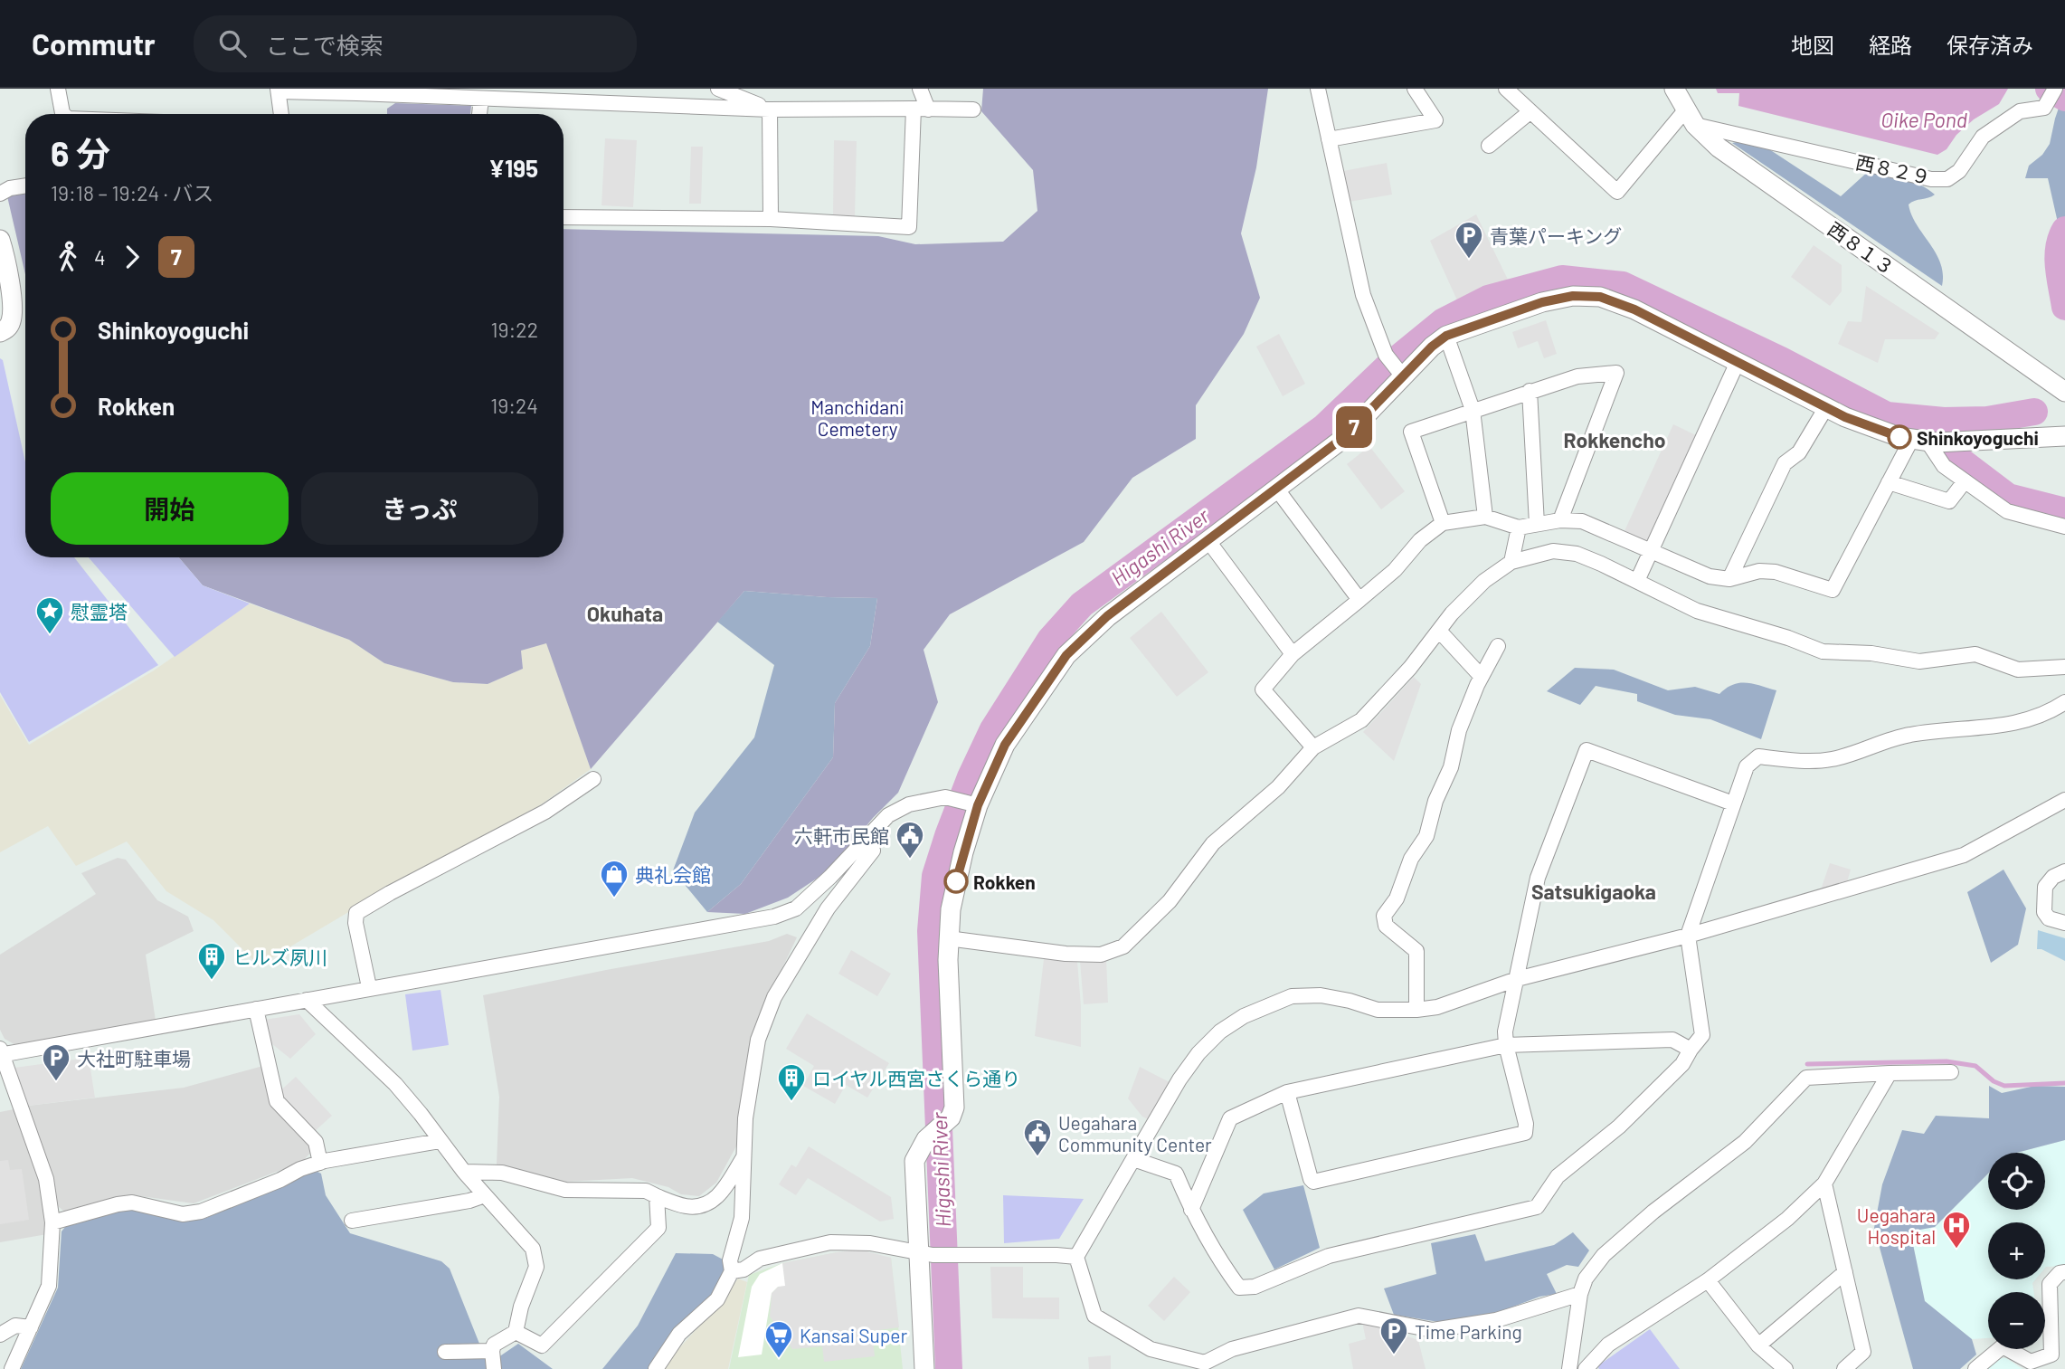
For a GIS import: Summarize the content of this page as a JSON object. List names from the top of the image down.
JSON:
{
  "streets": {
    "street": ["西８２９", "西８１３"]
  },
  "crossings": [
    ["西８２９", "西８１３"]
  ],
  "districts": ["Rokkencho", "Okuhata", "Satsukigaoka"],
  "water": ["Oike Pond", "Higashi River"],
  "parks": ["Manchidani Cemetery"],
  "places": {
    "parking": ["青葉パーキング", "大社町駐車場", "Time Parking"],
    "other": ["Shinkoyoguchi", "Rokken"],
    "place": ["慰霊塔"],
    "public building": ["六軒市民館", "Uegahara Community Center"],
    "shop": ["典礼会館"],
    "building": ["ヒルズ夙川", "ロイヤル西宮さくら通り"],
    "hospital": ["Uegahara Hospital"],
    "supermarket": ["Kansai Super"]
  },
  "lines": ["bus line 7"],
  "page": {
    "header": "Commutr",
    "search": "ここで検索",
    "nav": ["地図", "経路", "保存済み"],
    "on_map": "7",
    "heading": ["6 分", "19:18 – 19:24 · バス", "¥195"],
    "legs": ["4", "7"],
    "list": [
      {
        "name": "Shinkoyoguchi",
        "value": "19:22"
      },
      {
        "name": "Rokken",
        "value": "19:24"
      }
    ],
    "buttons": ["開始", "きっぷ"],
    "map_buttons": ["+", "−"]
  }
}
